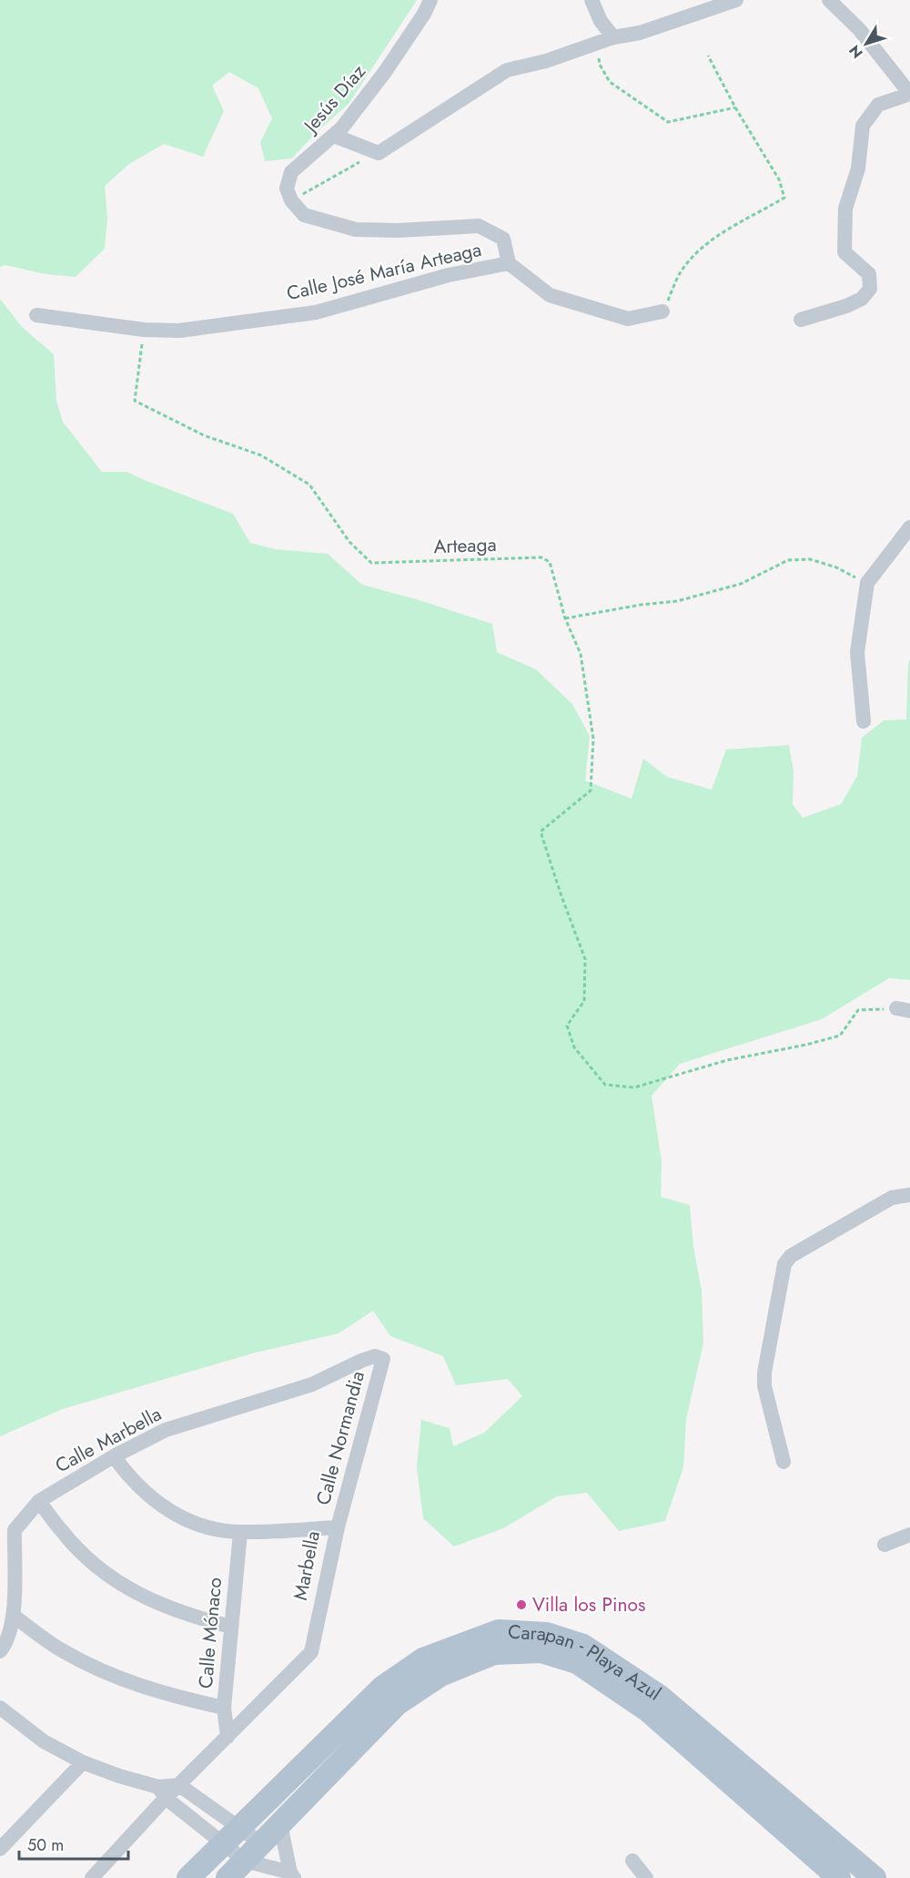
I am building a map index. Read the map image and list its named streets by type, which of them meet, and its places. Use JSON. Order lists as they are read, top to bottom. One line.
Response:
{"streets":{"main road":["Carapan - Playa Azul"],"street":["Jesús Díaz","Calle José María Arteaga","Calle Normandia","Calle Marbella","Marbella","Calle Mónaco"],"path":["Arteaga"]},"crossings":[["Calle José María Arteaga","Arteaga"],["Calle Normandia","Calle Marbella"],["Calle Normandia","Marbella"],["Calle Marbella","Marbella"],["Marbella","Calle Mónaco"]],"places":["Villa los Pinos"],"scale_bar":"50 m","north":"bottom left"}
